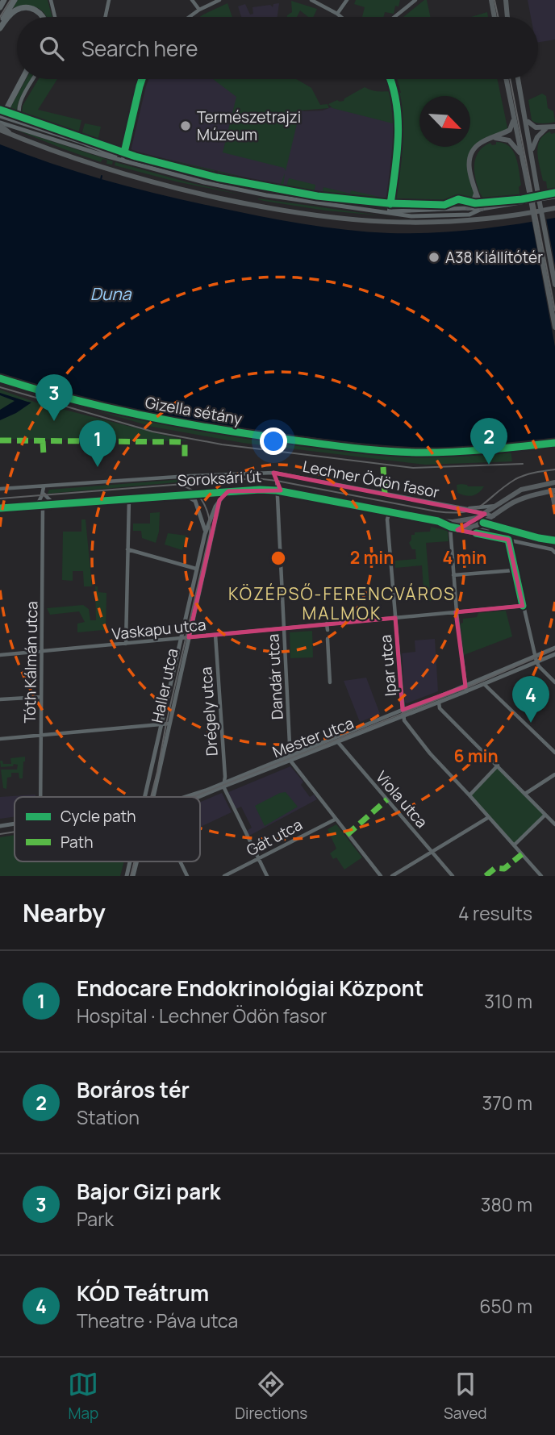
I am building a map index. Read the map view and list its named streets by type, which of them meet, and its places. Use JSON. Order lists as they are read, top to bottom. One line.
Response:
{"streets":{"main road":["Soroksári út"],"street":["Lechner Ödön fasor","Vaskapu utca","Tóth Kálmán utca","Ipar utca","Dandár utca","Haller utca","Drégely utca","Mester utca","Viola utca","Gát utca"],"cycle path":["Gizella sétány"]},"crossings":[["Soroksári út","Tóth Kálmán utca"],["Soroksári út","Ipar utca"],["Soroksári út","Dandár utca"],["Soroksári út","Haller utca"],["Lechner Ödön fasor","Dandár utca"],["Vaskapu utca","Tóth Kálmán utca"],["Vaskapu utca","Ipar utca"],["Vaskapu utca","Dandár utca"],["Vaskapu utca","Haller utca"],["Vaskapu utca","Drégely utca"],["Ipar utca","Mester utca"],["Dandár utca","Mester utca"],["Drégely utca","Mester utca"],["Mester utca","Viola utca"]],"districts":["KÖZÉPSŐ-FERENCVÁROS MALMOK"],"water":["Duna"],"places":["Természetrajzi Múzeum","A38 Kiállítótér"],"legend":["Cycle path","Path"],"north":"bottom right","page":{"search":"Search here","pins":["3","2","1","4"],"heading":["Nearby","4 results"],"list":[{"mark":"1","name":"Endocare Endokrinológiai Központ","note":"Hospital · Lechner Ödön fasor","value":"310 m"},{"mark":"2","name":"Boráros tér","note":"Station","value":"370 m"},{"mark":"3","name":"Bajor Gizi park","note":"Park","value":"380 m"},{"mark":"4","name":"KÓD Teátrum","note":"Theatre · Páva utca","value":"650 m"}],"nav":["Map","Directions","Saved"]},"rings":["2 min","4 min","6 min"]}
